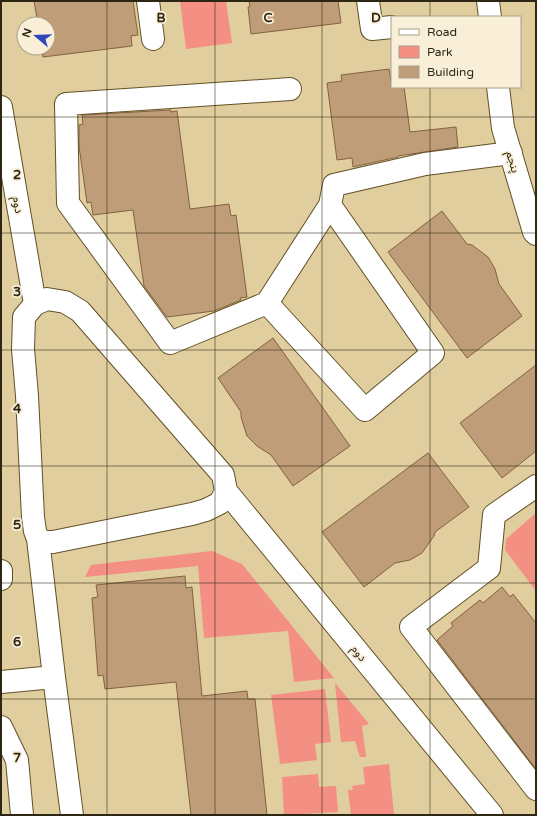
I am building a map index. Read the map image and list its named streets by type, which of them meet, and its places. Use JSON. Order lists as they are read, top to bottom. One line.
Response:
{"streets":{"street":["پنجم","دوم"]},"legend":["Road","Park","Building"],"north":"left","grid":{"columns":["B","C","D"],"rows":["2","3","4","5","6","7"]}}
